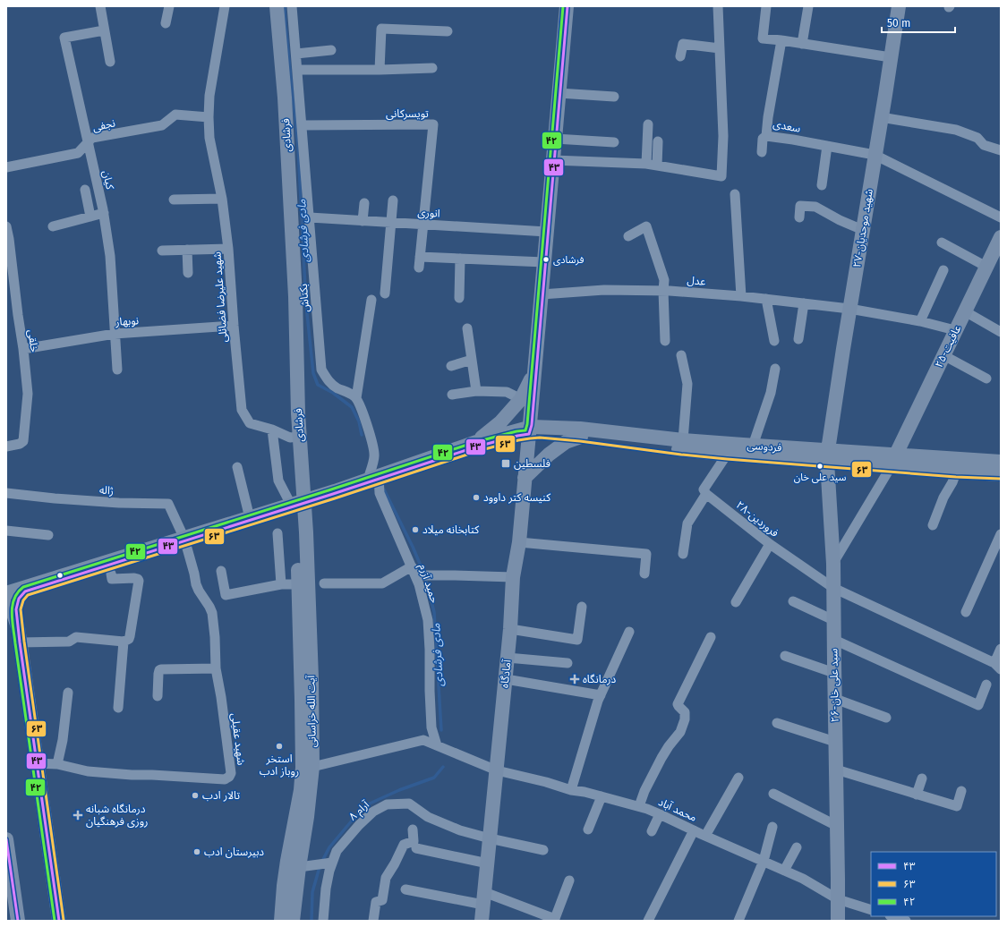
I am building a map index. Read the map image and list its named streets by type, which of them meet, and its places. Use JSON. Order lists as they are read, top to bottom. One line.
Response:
{"streets":{"main road":["فرشادی","۲۷-شهید موحدیان","۲۵-عافیت","فردوسی","آمادگاه","۲۶-سید علی خان","آیت الله خراسانی"],"street":["تویسرکانی","نجفی","سعدی","کیان","انوری","عدل","شهید علیرضا فضائلی","بکتاش","نوبهار","خلقی","ژاله","۲۸-فروردین","حمید آزرم","شهید عقیلی","محمد آباد","۸ آرام"]},"crossings":[["تویسرکانی","انوری"],["تویسرکانی","بکتاش"],["نجفی","کیان"],["نجفی","شهید علیرضا فضائلی"],["سعدی","۲۷-شهید موحدیان"],["فرشادی","شهید علیرضا فضائلی"],["فرشادی","آیت الله خراسانی"],["کیان","نوبهار"],["انوری","بکتاش"],["۲۷-شهید موحدیان","عدل"],["۲۷-شهید موحدیان","فردوسی"],["۲۷-شهید موحدیان","۲۶-سید علی خان"],["شهید علیرضا فضائلی","نوبهار"],["نوبهار","خلقی"],["۲۵-عافیت","فردوسی"],["فردوسی","آمادگاه"],["فردوسی","۲۶-سید علی خان"],["ژاله","شهید عقیلی"],["۲۸-فروردین","۲۶-سید علی خان"],["حمید آزرم","محمد آباد"],["آمادگاه","محمد آباد"],["آمادگاه","۸ آرام"],["۲۶-سید علی خان","محمد آباد"],["آیت الله خراسانی","محمد آباد"]],"water":["مادی فرشادی"],"places":{"other":["فرشادی","سید علی خان","کنیسه کتر داوود","کتابخانه میلاد","استخر روباز ادب","تالار ادب","دبیرستان ادب"],"transit":["فلسطین"],"health":["درمانگاه","درمانگاه شبانه روزی فرهنگیان"]},"lines":["transit line ۴۳","transit line ۴۲","transit line ۶۳"],"legend":["۴۳","۶۳","۴۲"],"scale_bar":"50 m"}
